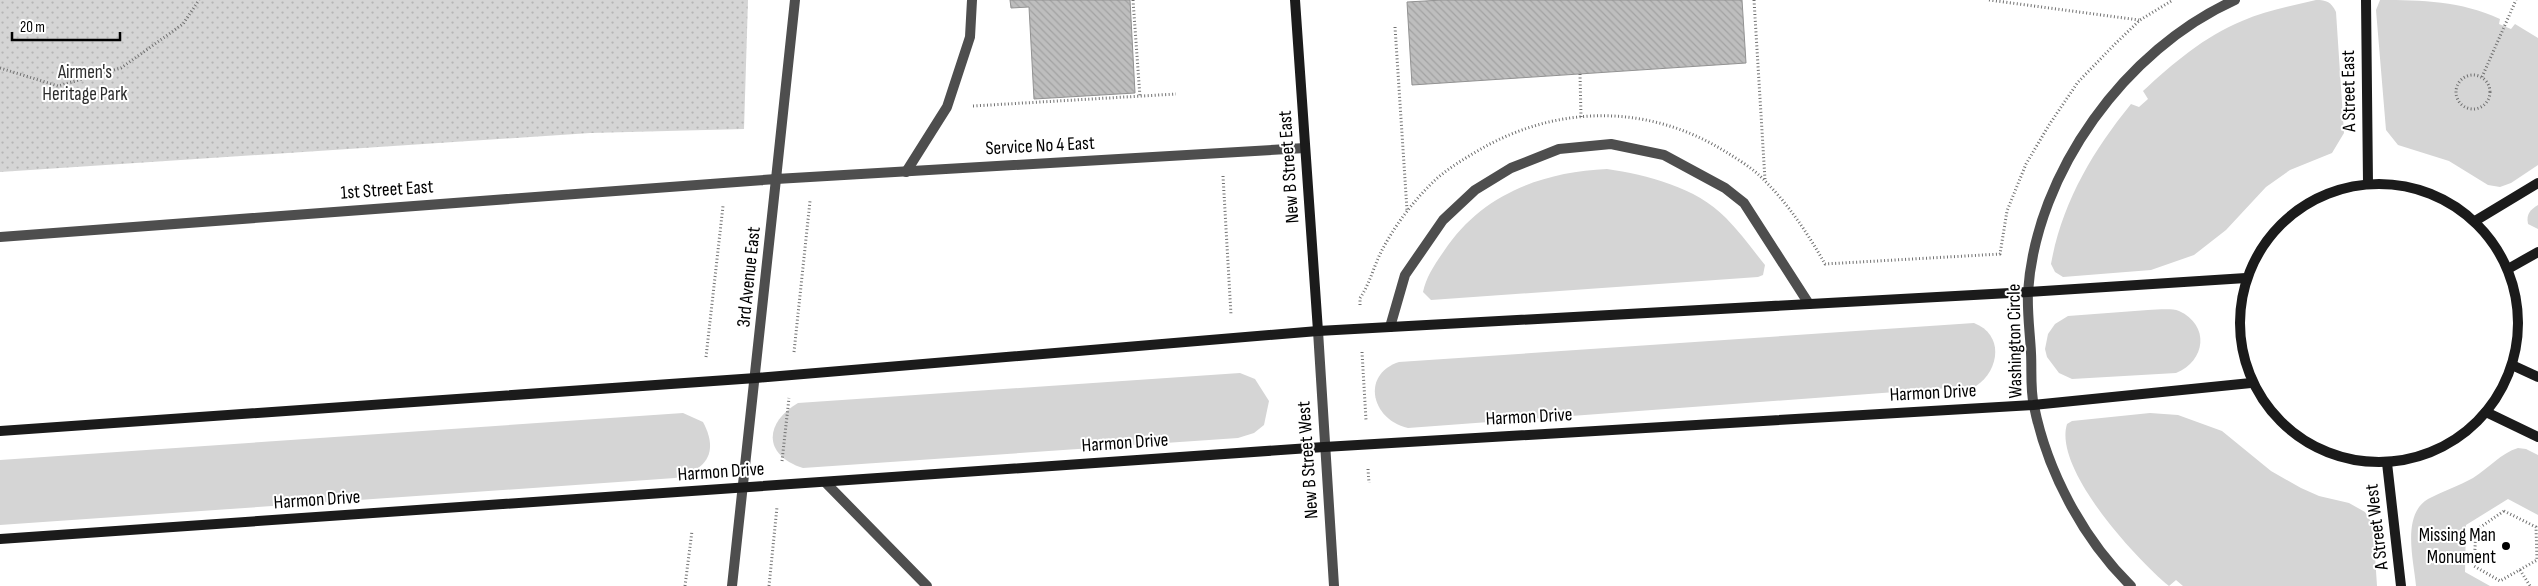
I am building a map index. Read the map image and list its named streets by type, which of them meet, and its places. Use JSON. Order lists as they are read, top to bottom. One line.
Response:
{"streets":{"street":["A Street East","Service No 4 East","New B Street East","1st Street East","3rd Avenue East","Washington Circle","Harmon Drive","New B Street West","A Street West"]},"crossings":[["Service No 4 East","New B Street East"],["Service No 4 East","1st Street East"],["Service No 4 East","3rd Avenue East"],["New B Street East","New B Street West"],["1st Street East","3rd Avenue East"],["3rd Avenue East","Harmon Drive"],["Washington Circle","Harmon Drive"],["Harmon Drive","New B Street West"]],"parks":["Airmen's Heritage Park"],"places":["Missing Man Monument"],"scale_bar":"20 m"}
